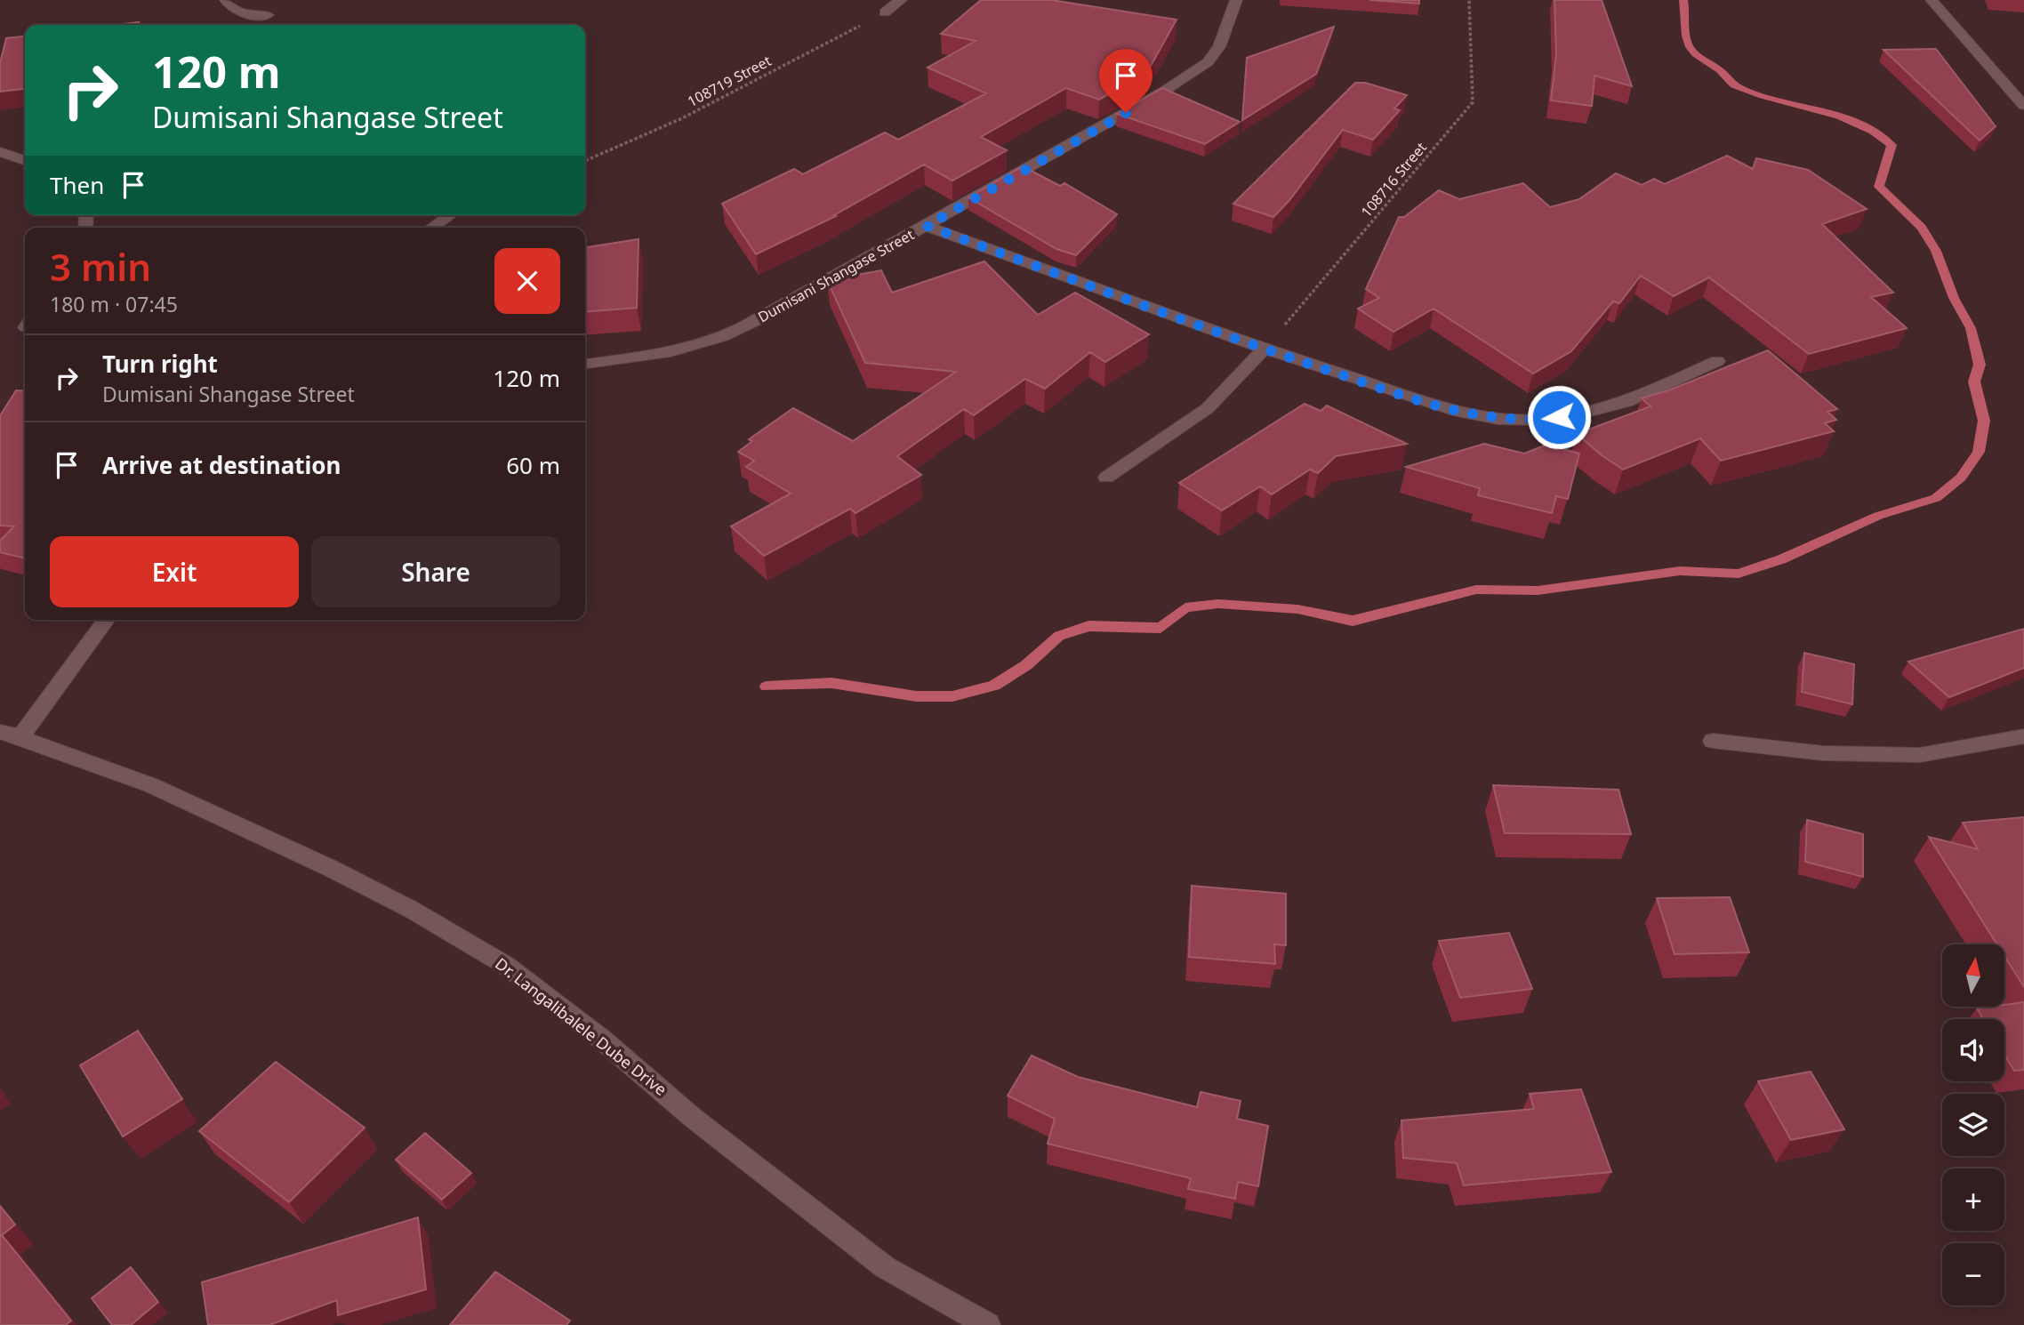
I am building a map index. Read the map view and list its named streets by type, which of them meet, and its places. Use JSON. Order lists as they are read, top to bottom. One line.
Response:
{"streets":{"street":["Dumisani Shangase Street","Dr. Langalibalele Dube Drive"],"path":["108719 Street","108716 Street"]},"north":"top","page":{"turn":["120 m","Dumisani Shangase Street"],"then":"Then","heading":["3 min","180 m · 07:45"],"list":[{"name":"Turn right","note":"Dumisani Shangase Street","value":"120 m"},{"name":"Arrive at destination","value":"60 m"}],"buttons":["Exit","Share"],"map_buttons":["+","−"]}}
